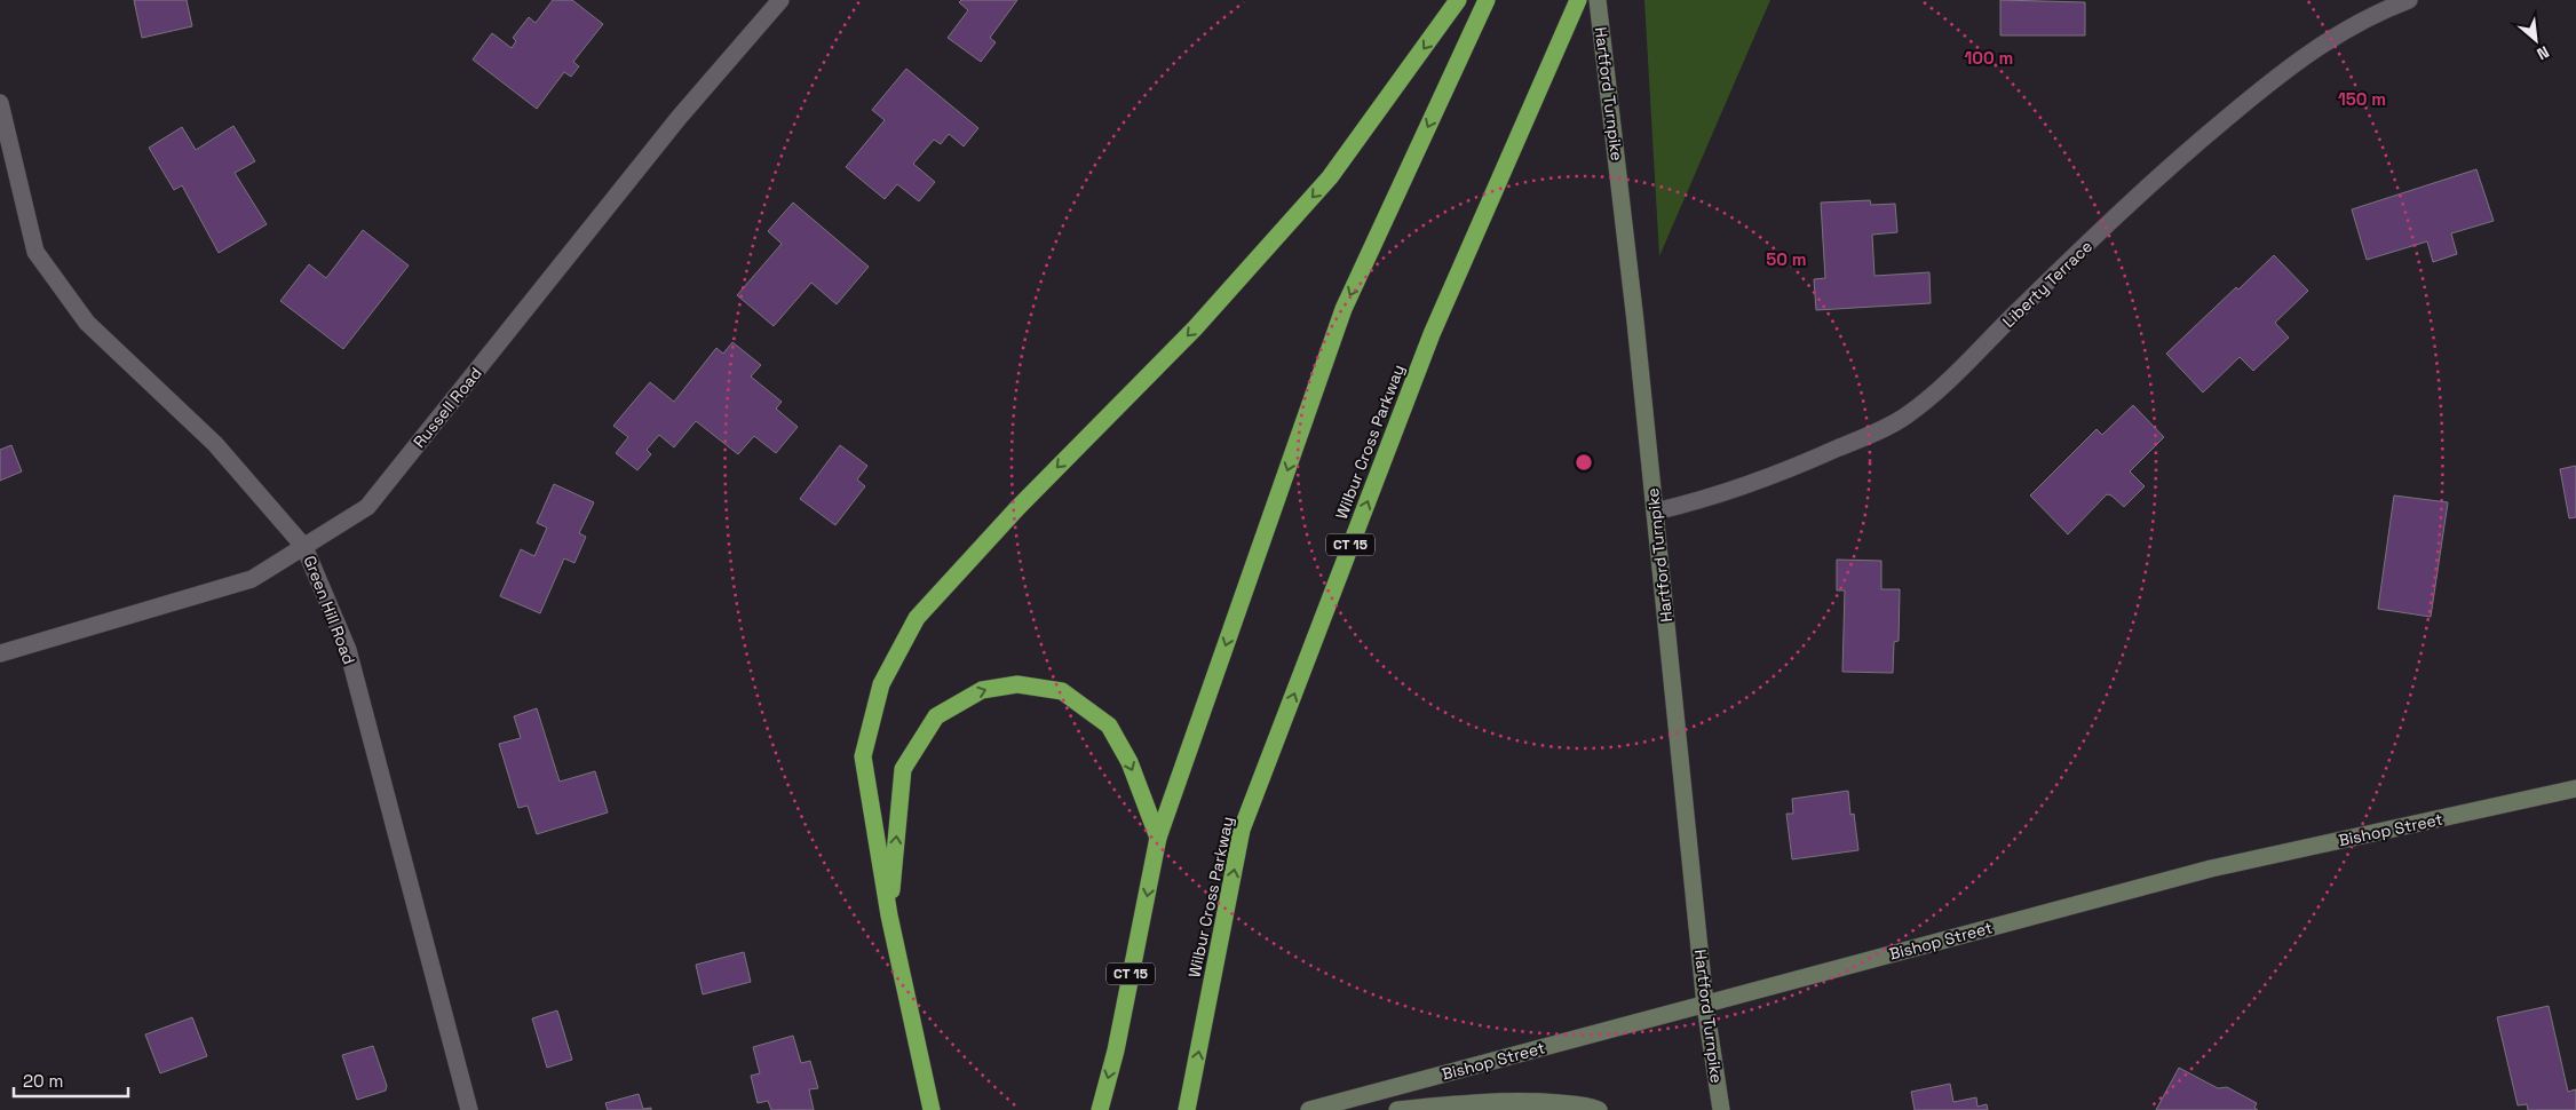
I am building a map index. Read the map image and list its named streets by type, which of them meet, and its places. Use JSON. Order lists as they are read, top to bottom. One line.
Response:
{"streets":{"highway":["Wilbur Cross Parkway","CT 15"],"main road":["Hartford Turnpike","Bishop Street"],"street":["Liberty Terrace","Russell Road","Green Hill Road"]},"crossings":[["Hartford Turnpike","Liberty Terrace"],["Hartford Turnpike","Bishop Street"],["Russell Road","Green Hill Road"]],"scale_bar":"20 m","north":"bottom right","rings":["100 m","150 m","50 m"]}
